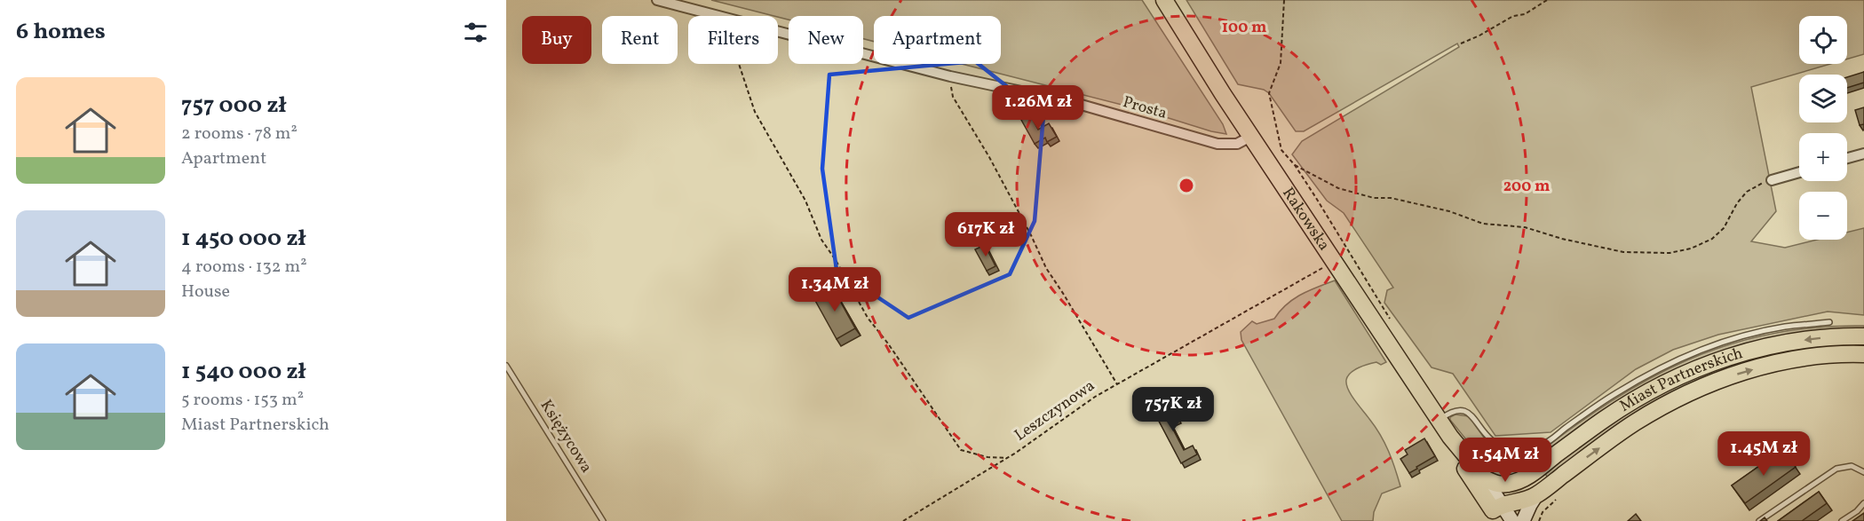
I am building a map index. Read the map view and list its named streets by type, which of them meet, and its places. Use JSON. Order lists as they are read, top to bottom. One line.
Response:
{"streets":{"main road":["Rakowska","Miast Partnerskich"],"street":["Prosta"],"lane":["Księżycowa"],"path":["Leszczynowa"]},"crossings":[["Prosta","Rakowska"],["Rakowska","Miast Partnerskich"],["Rakowska","Leszczynowa"]],"page":{"heading":"6 homes","map_buttons":["+","−"],"chip":["Buy","Rent","Filters","New","Apartment"],"list":[{"name":"757 000 zł","note":"2 rooms · 78 m² · Apartment"},{"name":"1 450 000 zł","note":"4 rooms · 132 m² · House"},{"name":"1 540 000 zł","note":"5 rooms · 153 m² · Miast Partnerskich"}],"price":["1.26M zł","617K zł","1.34M zł","757K zł","1.45M zł","1.54M zł"]},"rings":["100 m","200 m"]}
